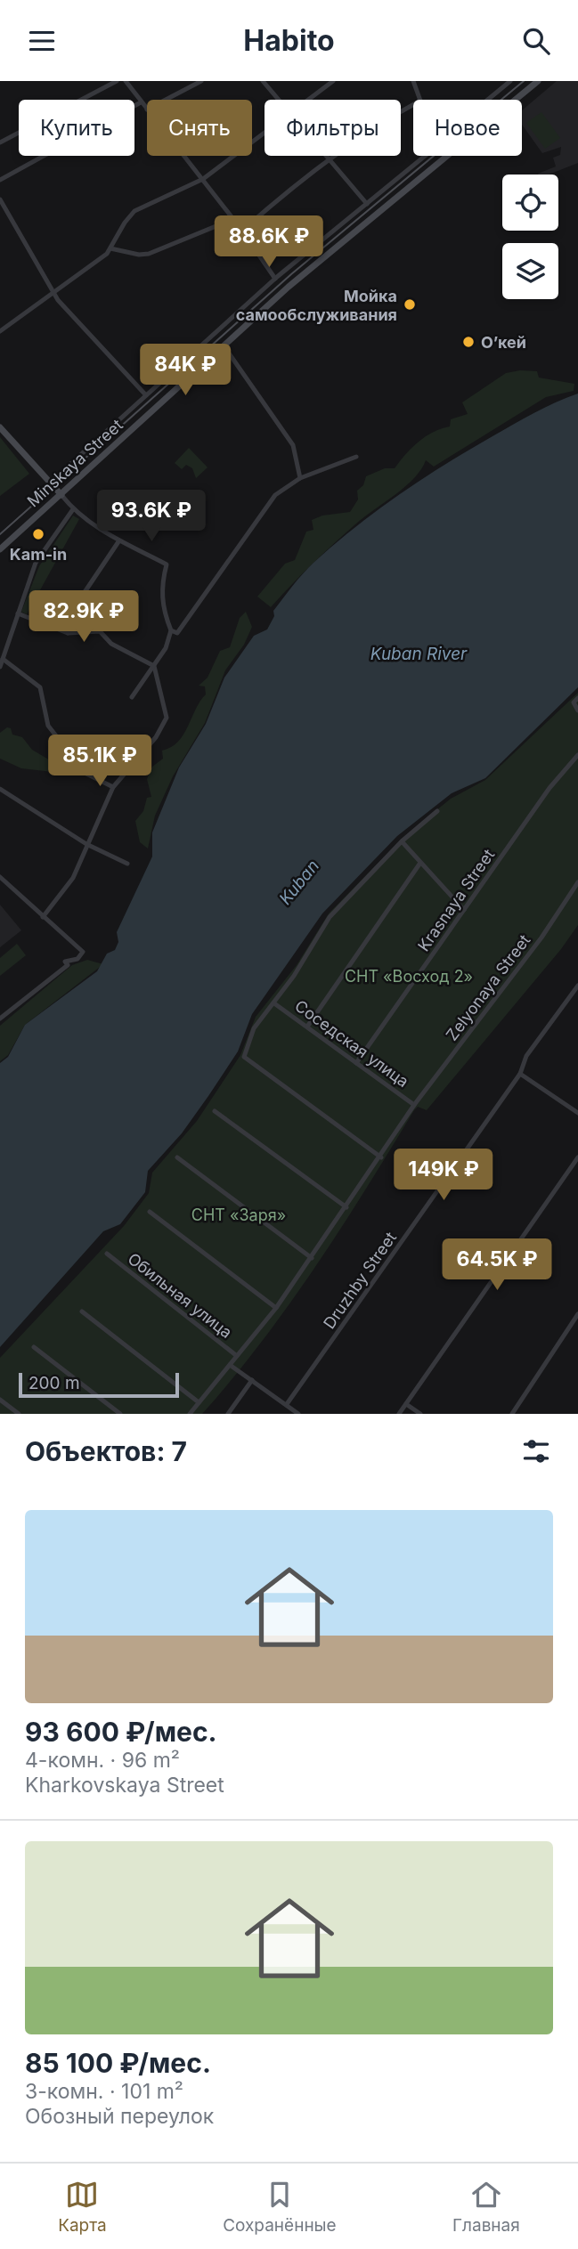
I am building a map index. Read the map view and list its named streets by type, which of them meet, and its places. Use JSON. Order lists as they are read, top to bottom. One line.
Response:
{"streets":{"main road":["Minskaya Street"],"street":["Krasnaya Street","Zelyonaya Street","Соседская улица","Druzhby Street","Обильная улица"]},"crossings":[["Krasnaya Street","Соседская улица"],["Zelyonaya Street","Соседская улица"],["Zelyonaya Street","Обильная улица"]],"water":["Kuban River","Kuban"],"parks":["СНТ «Восход 2»","СНТ «Заря»"],"places":["Мойка самообслуживания","О’кей","Kam-in"],"scale_bar":"200 m","page":{"header":"Habito","chip":["Купить","Снять","Фильтры","Новое"],"price":["88.6K ₽","84K ₽","93.6K ₽","82.9K ₽","85.1K ₽","149K ₽","64.5K ₽"],"scale":"200 m","heading":"Объектов: 7","list":[{"name":"93 600 ₽/мес.","note":"4-комн. · 96 m² · Kharkovskaya Street"},{"name":"85 100 ₽/мес.","note":"3-комн. · 101 m² · Обозный переулок"}],"tabs":["Карта","Сохранённые","Главная"]}}
